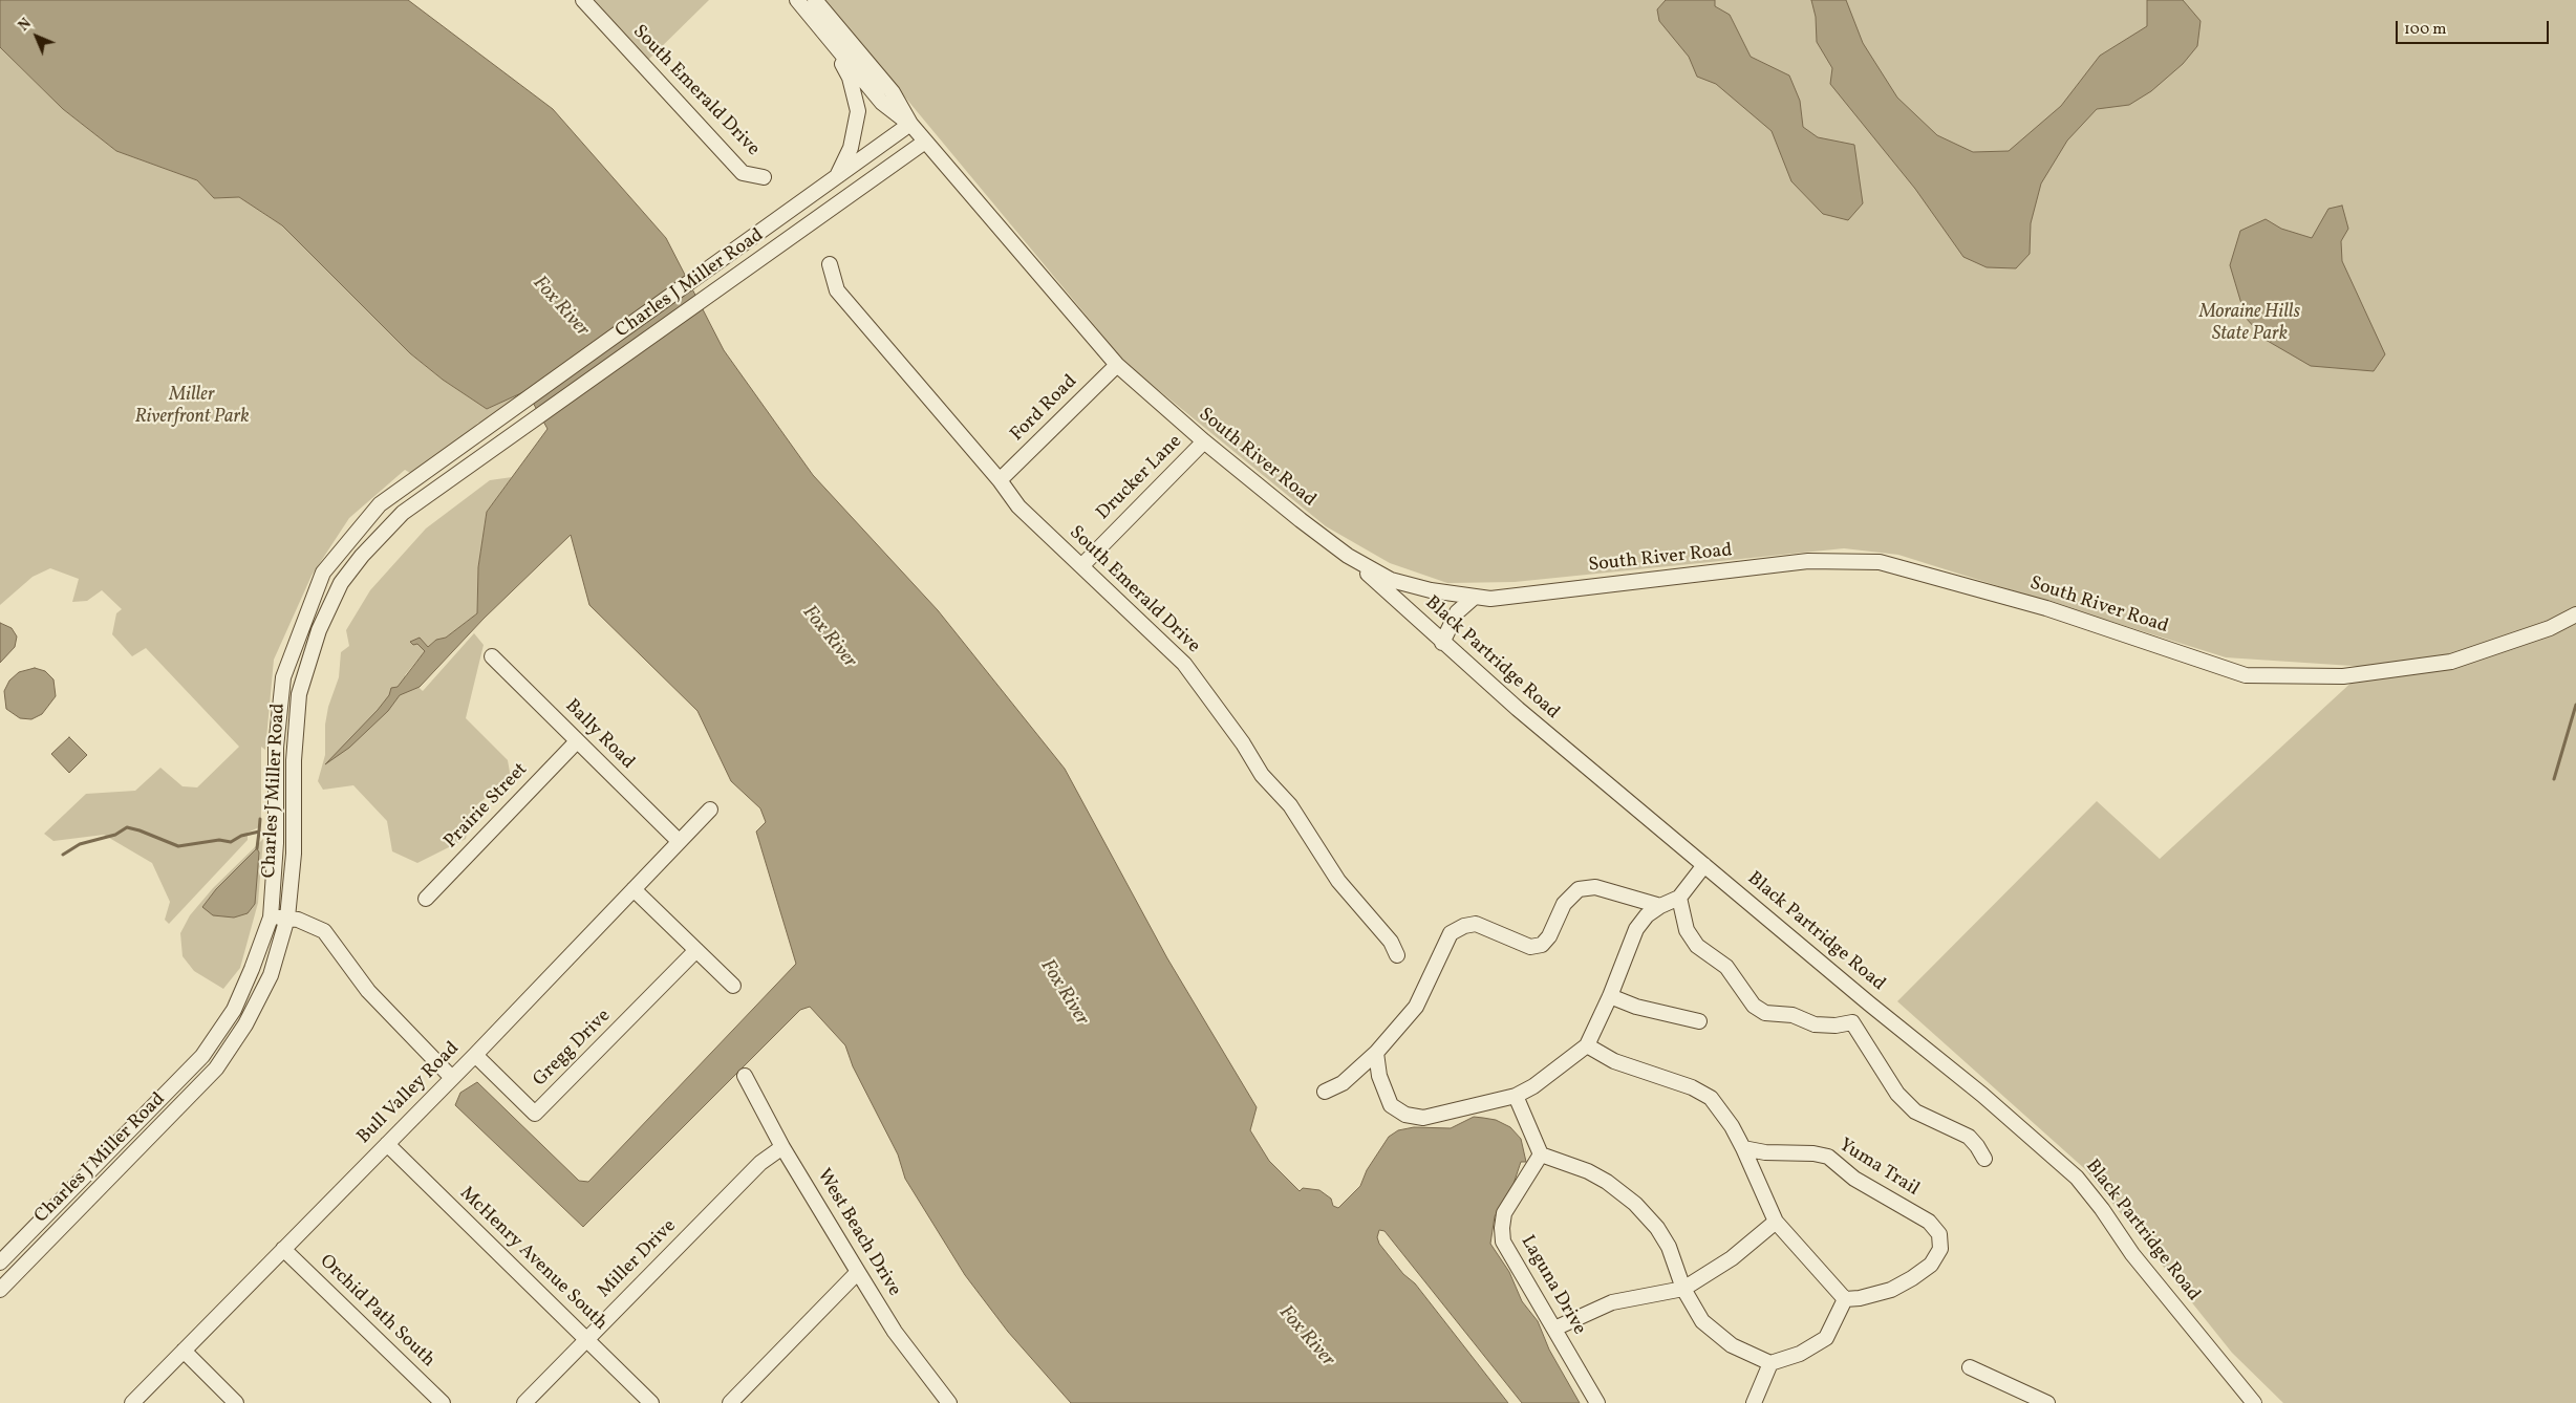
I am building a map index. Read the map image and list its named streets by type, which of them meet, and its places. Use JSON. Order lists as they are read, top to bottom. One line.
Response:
{"streets":{"street":["South Emerald Drive","Charles J Miller Road","Ford Road","South River Road","Drucker Lane","Black Partridge Road","Bally Road","Prairie Street","Gregg Drive","Bull Valley Road","Yuma Trail","West Beach Drive","McHenry Avenue South","Miller Drive","Laguna Drive","Orchid Path South"]},"crossings":[["South Emerald Drive","Ford Road"],["South Emerald Drive","Drucker Lane"],["Charles J Miller Road","South River Road"],["Ford Road","South River Road"],["South River Road","Drucker Lane"],["South River Road","Black Partridge Road"],["Bally Road","Prairie Street"],["Bally Road","Bull Valley Road"],["Gregg Drive","Bull Valley Road"],["Bull Valley Road","McHenry Avenue South"],["Bull Valley Road","Orchid Path South"],["West Beach Drive","Miller Drive"],["McHenry Avenue South","Miller Drive"]],"water":["Fox River"],"parks":["Moraine Hills State Park","Miller Riverfront Park"],"scale_bar":"100 m","north":"top left"}
